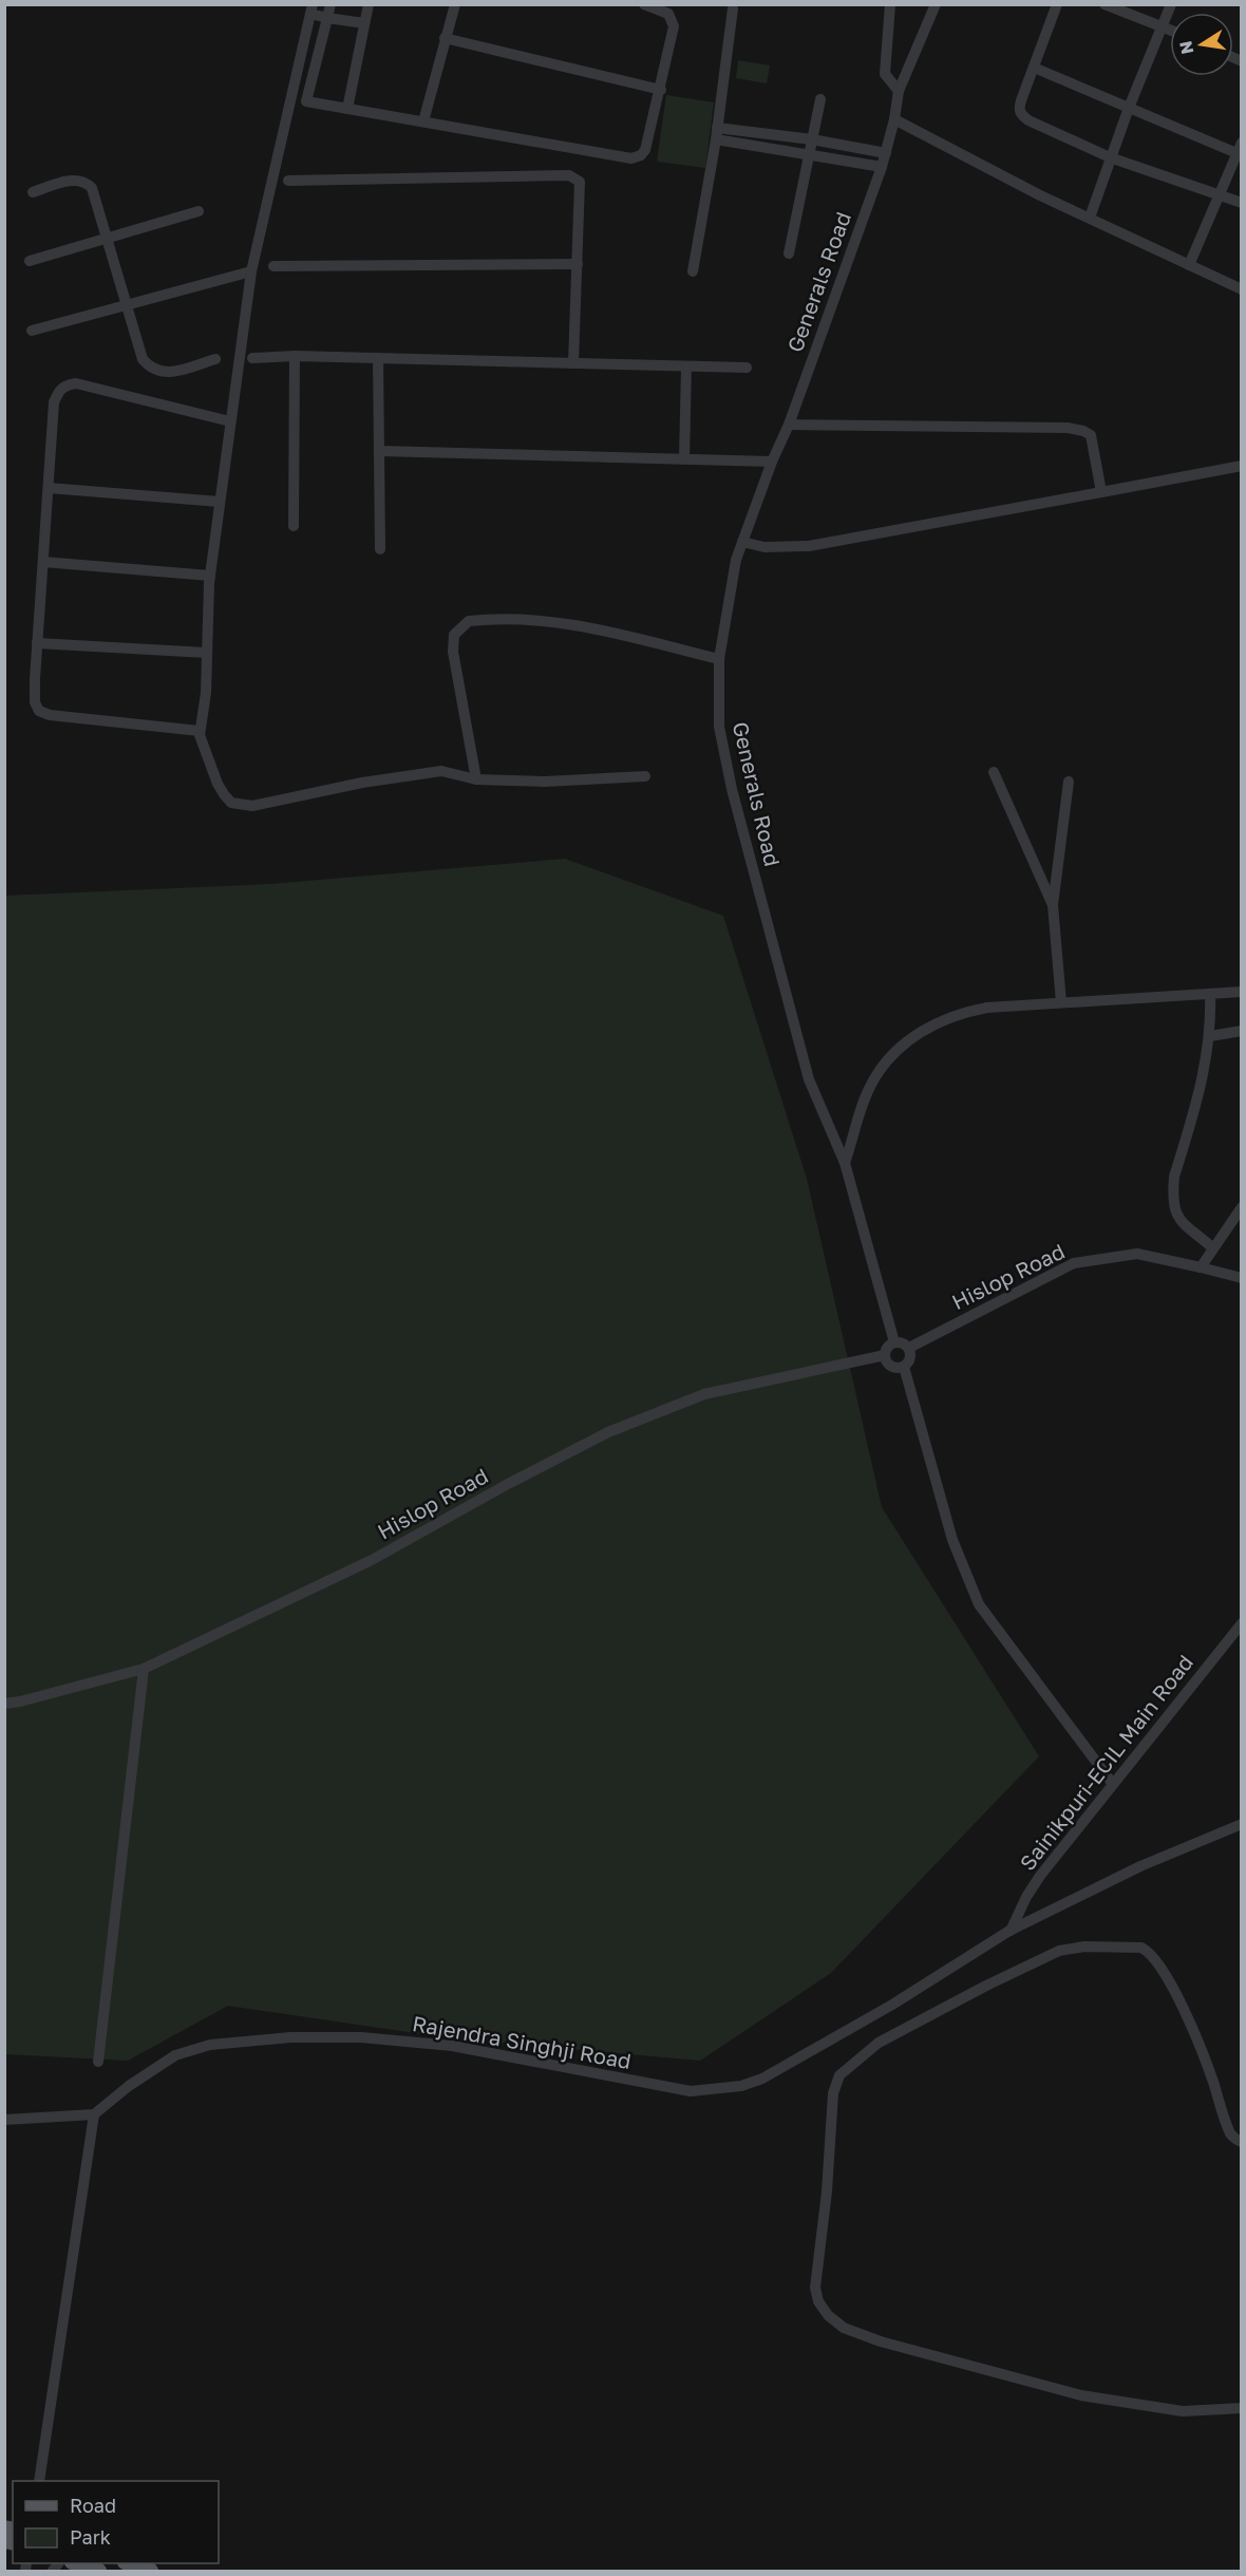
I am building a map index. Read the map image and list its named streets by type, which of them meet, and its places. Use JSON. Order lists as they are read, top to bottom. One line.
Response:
{"streets":{"street":["Generals Road","Hislop Road","Sainikpuri-ECIL Main Road","Rajendra Singhji Road"]},"crossings":[["Generals Road","Hislop Road"],["Sainikpuri-ECIL Main Road","Rajendra Singhji Road"]],"legend":["Road","Park"],"north":"left"}
